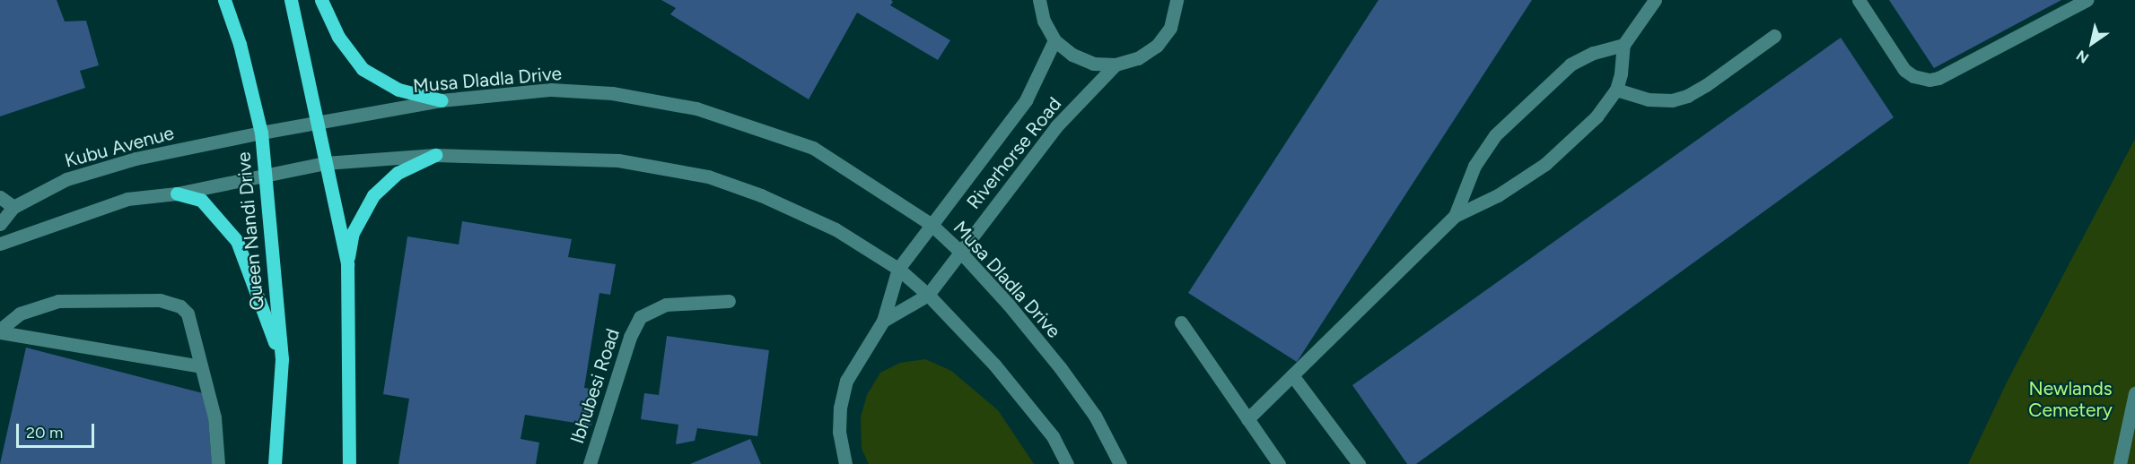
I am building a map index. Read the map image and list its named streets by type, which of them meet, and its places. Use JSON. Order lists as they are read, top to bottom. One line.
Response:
{"streets":{"main road":["Queen Nandi Drive"],"street":["Musa Dladla Drive","Kubu Avenue","Riverhorse Road","Ibhubesi Road"]},"crossings":[["Musa Dladla Drive","Kubu Avenue"],["Musa Dladla Drive","Riverhorse Road"],["Musa Dladla Drive","Queen Nandi Drive"],["Kubu Avenue","Queen Nandi Drive"]],"parks":["Newlands Cemetery"],"scale_bar":"20 m","north":"bottom left"}
